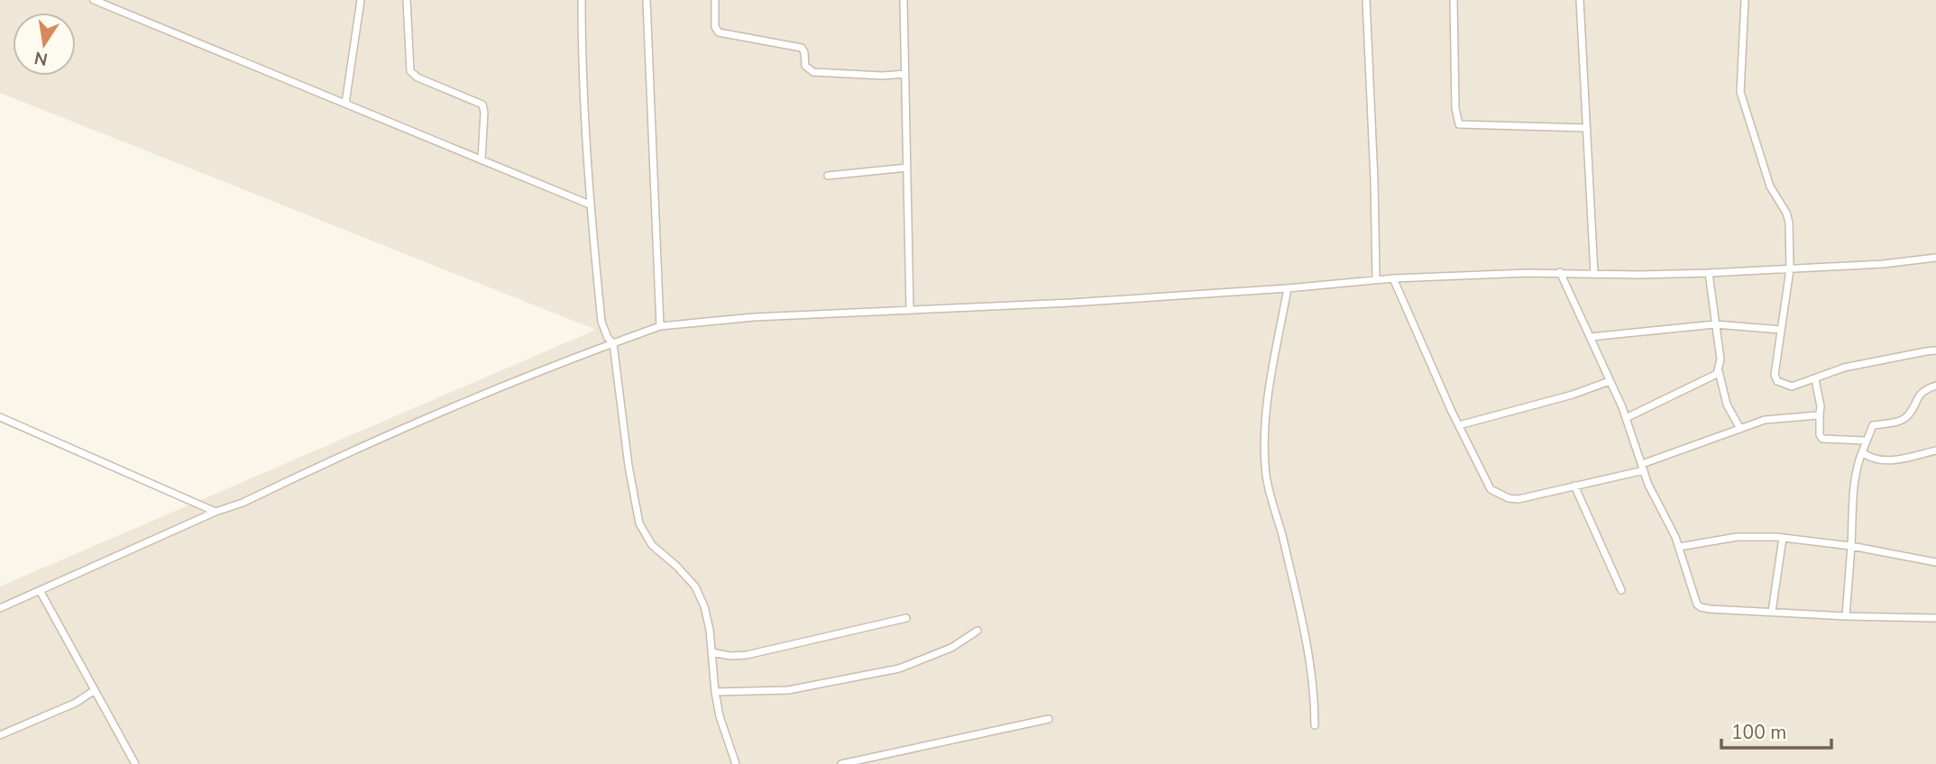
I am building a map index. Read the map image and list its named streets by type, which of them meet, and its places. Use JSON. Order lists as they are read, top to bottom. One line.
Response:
{"scale_bar":"100 m","north":"bottom"}
